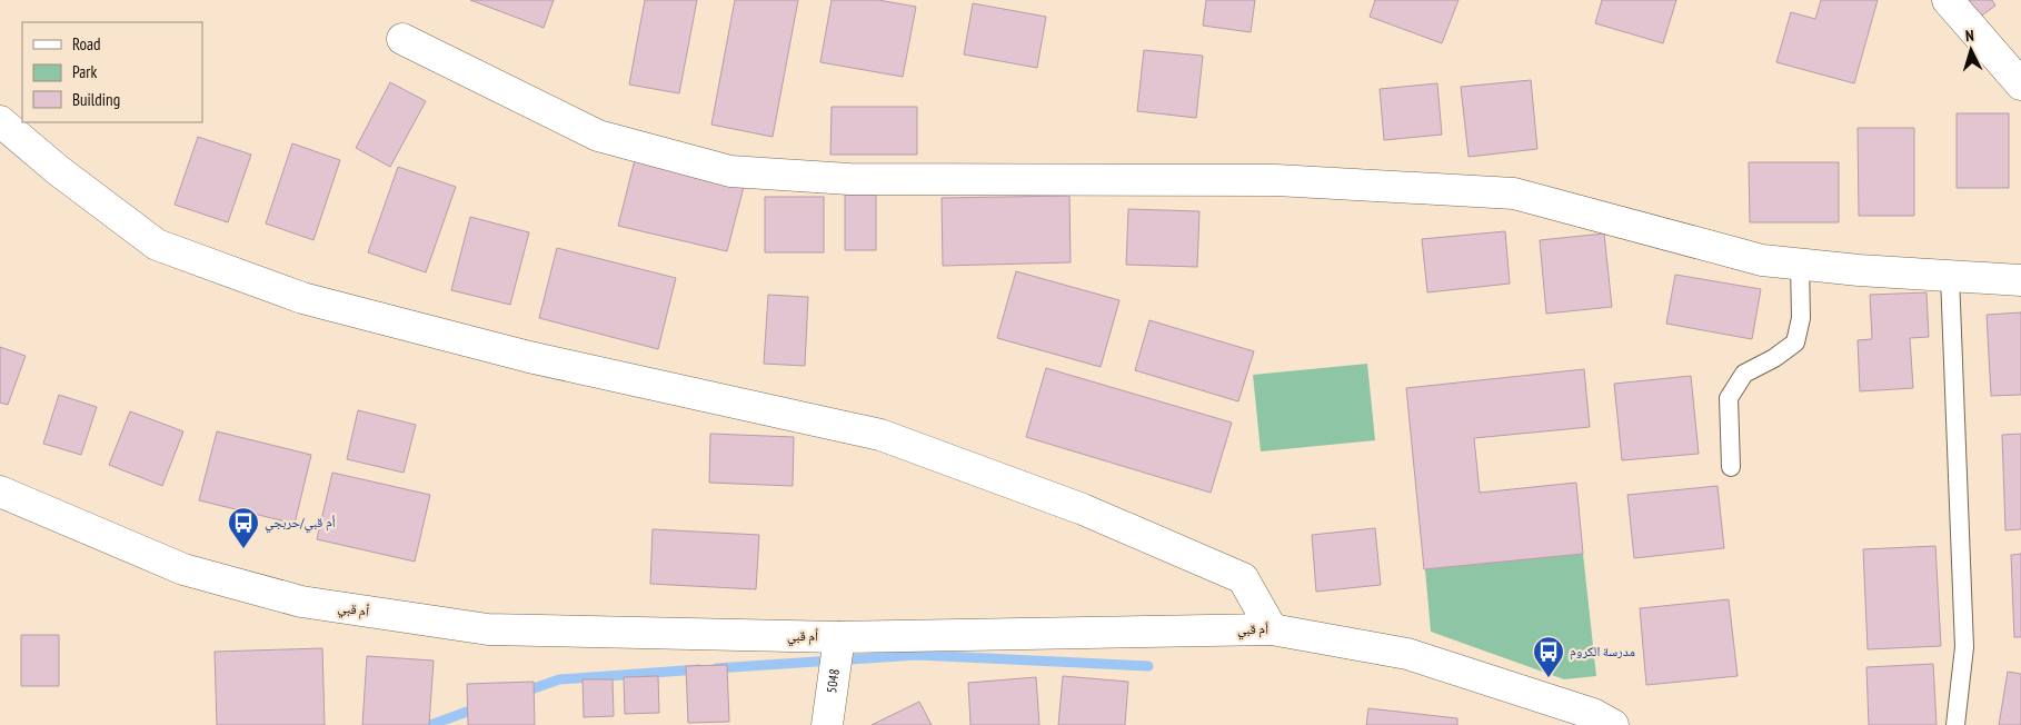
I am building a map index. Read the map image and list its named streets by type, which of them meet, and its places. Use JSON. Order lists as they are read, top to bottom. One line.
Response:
{"streets":{"street":["أم قبي","5048"]},"crossings":[["أم قبي","5048"]],"places":{"bus stop":["أم قبي/حربجي","مدرسة الكروم"]},"legend":["Road","Park","Building"],"north":"top"}
